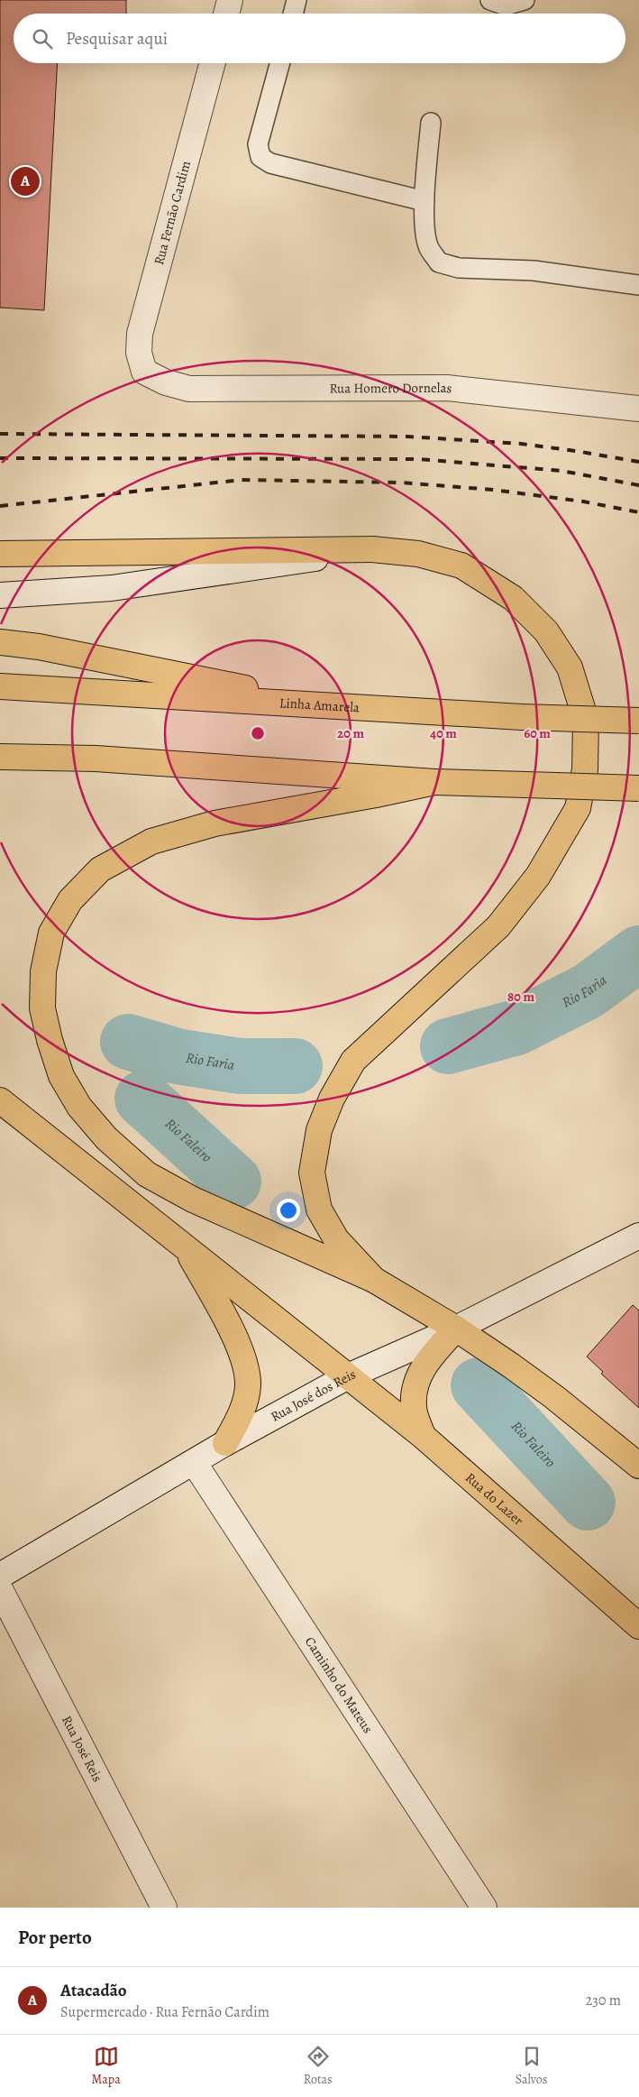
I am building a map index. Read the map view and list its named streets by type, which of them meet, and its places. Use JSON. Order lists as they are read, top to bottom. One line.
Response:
{"streets":{"main road":["Linha Amarela","Rua do Lazer"],"street":["Rua Fernão Cardim","Rua Homero Dornelas","Rua José dos Reis","Caminho do Mateus","Rua José Reis"]},"crossings":[["Rua Fernão Cardim","Rua Homero Dornelas"],["Rua José dos Reis","Rua do Lazer"],["Rua José dos Reis","Caminho do Mateus"]],"water":["Rio Faria","Rio Faleiro"],"page":{"search":"Pesquisar aqui","pins":"A","heading":"Por perto","list":[{"mark":"A","name":"Atacadão","note":"Supermercado · Rua Fernão Cardim","value":"230 m"}],"nav":["Mapa","Rotas","Salvos"]},"rings":["20 m","40 m","60 m","80 m"]}
